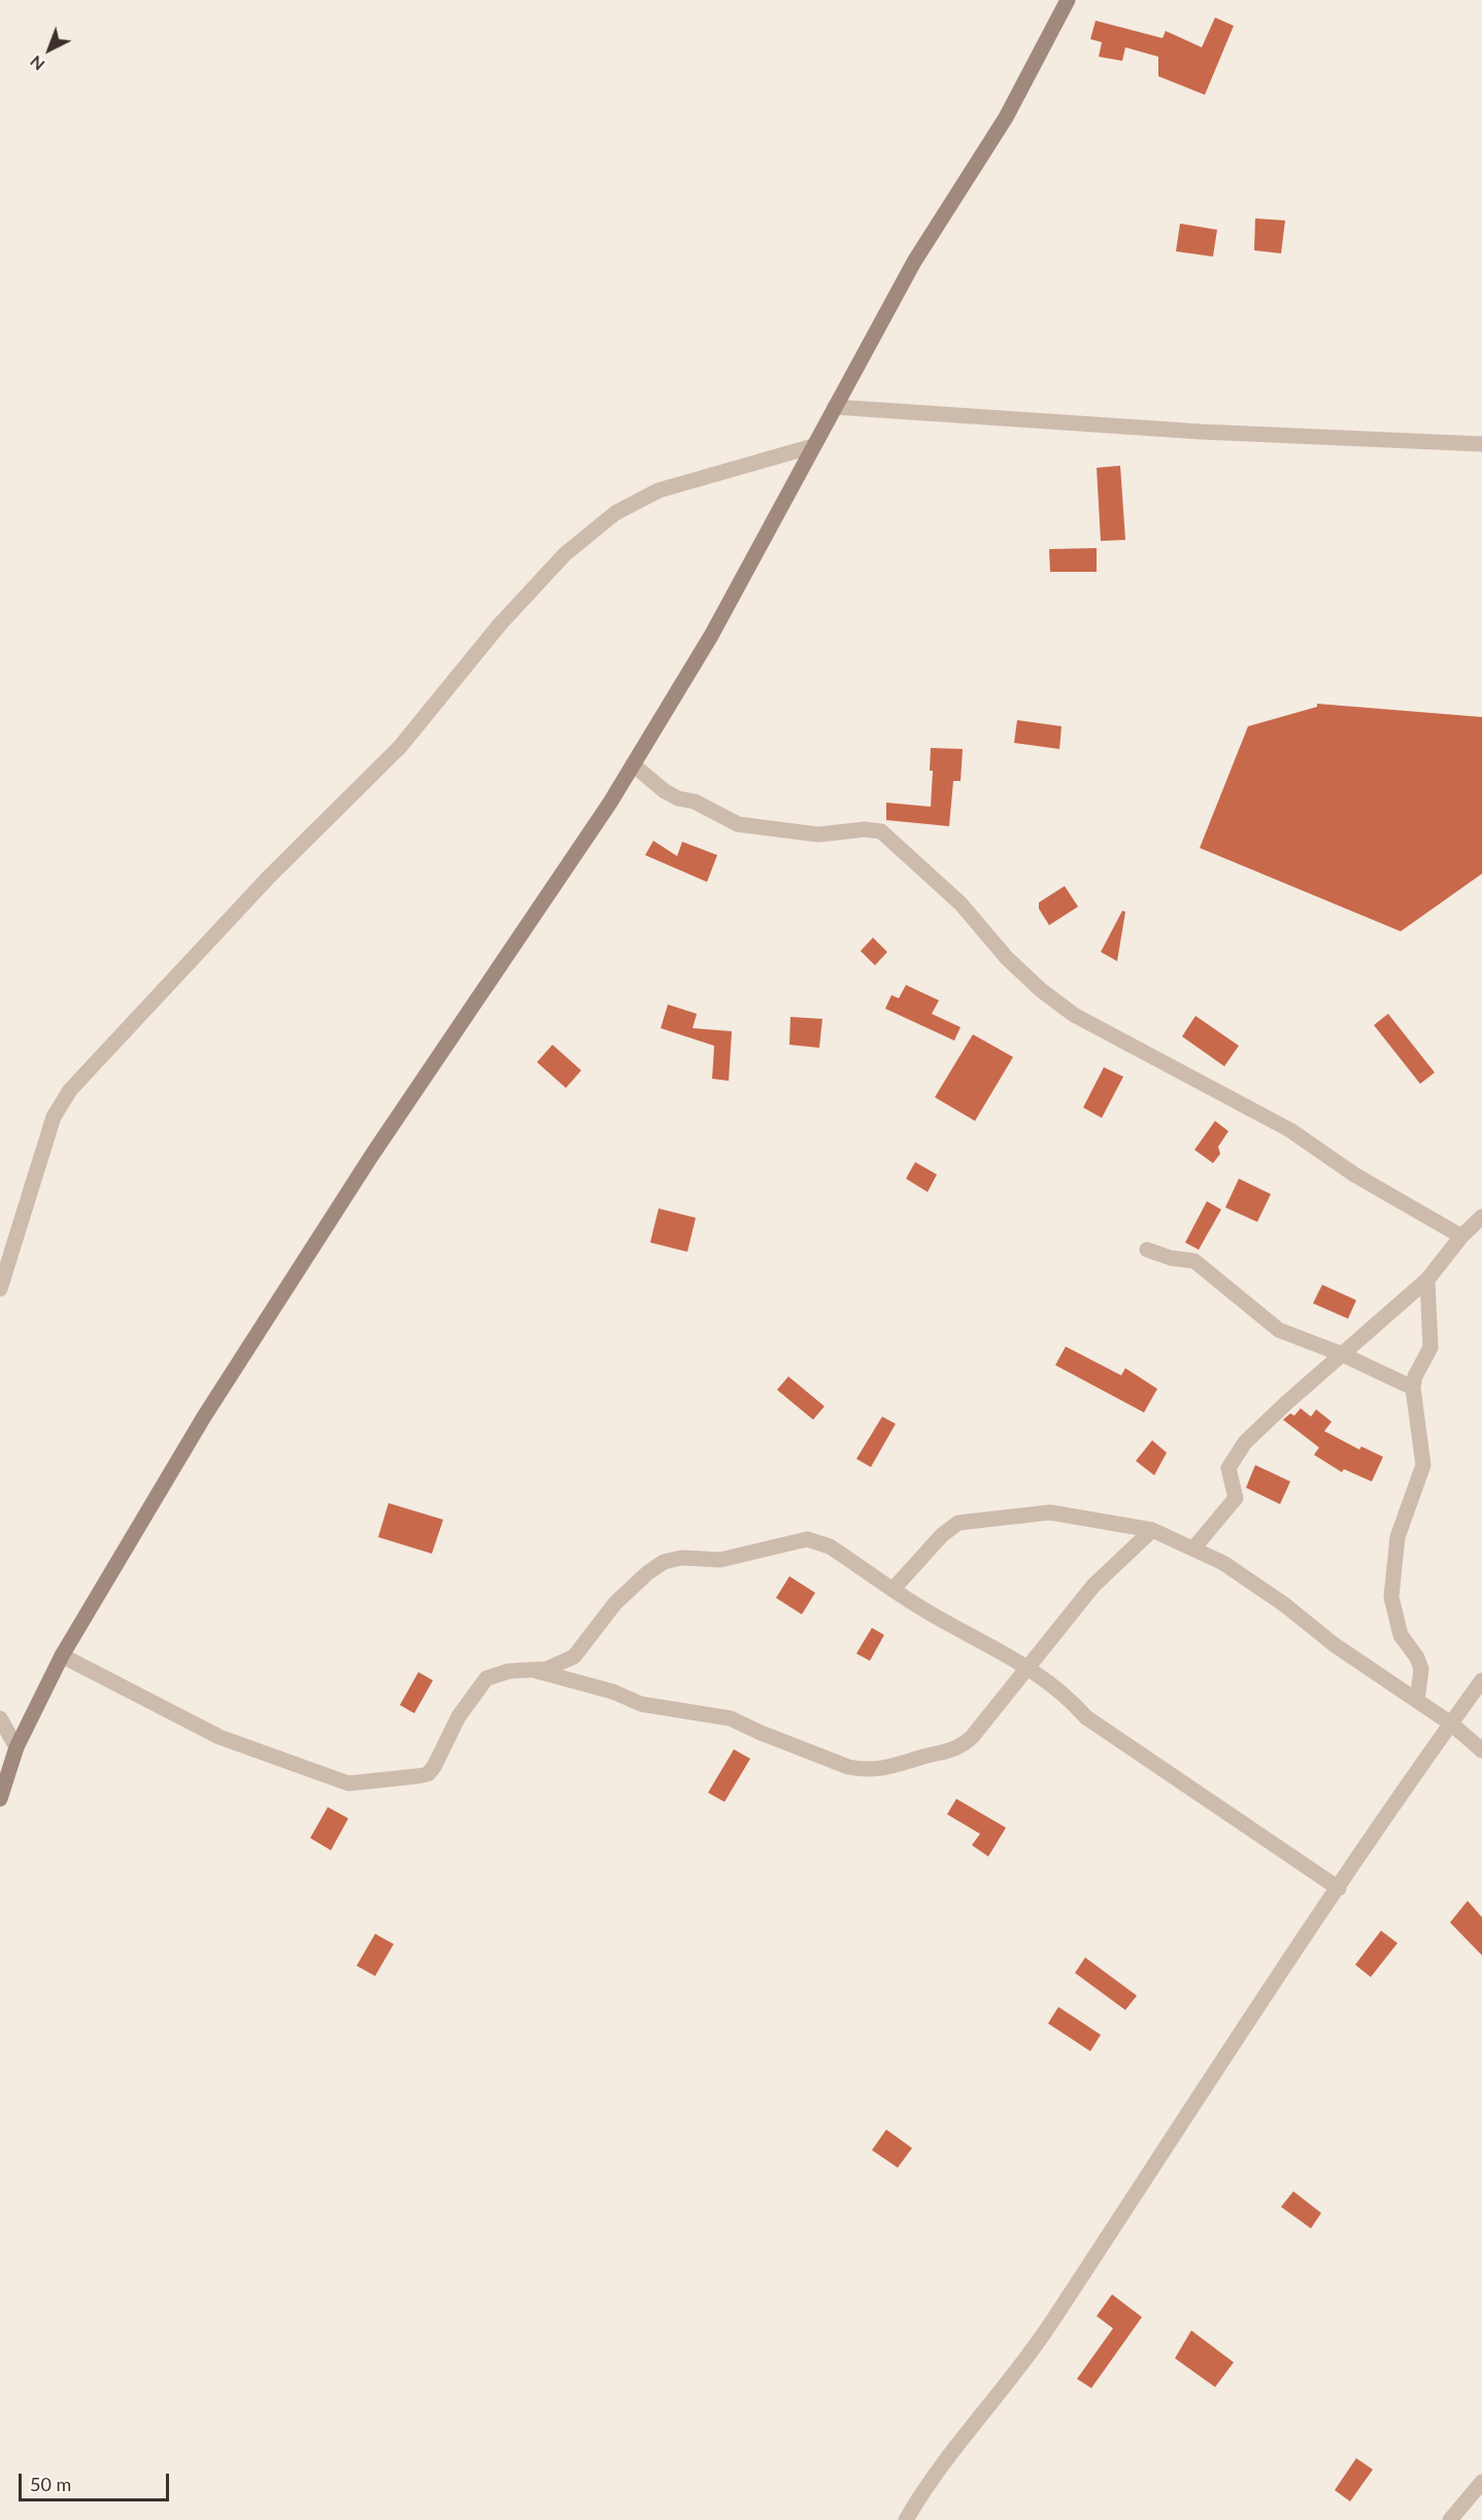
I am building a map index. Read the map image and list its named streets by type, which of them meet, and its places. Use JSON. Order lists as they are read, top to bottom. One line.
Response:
{"scale_bar":"50 m","north":"bottom left"}
